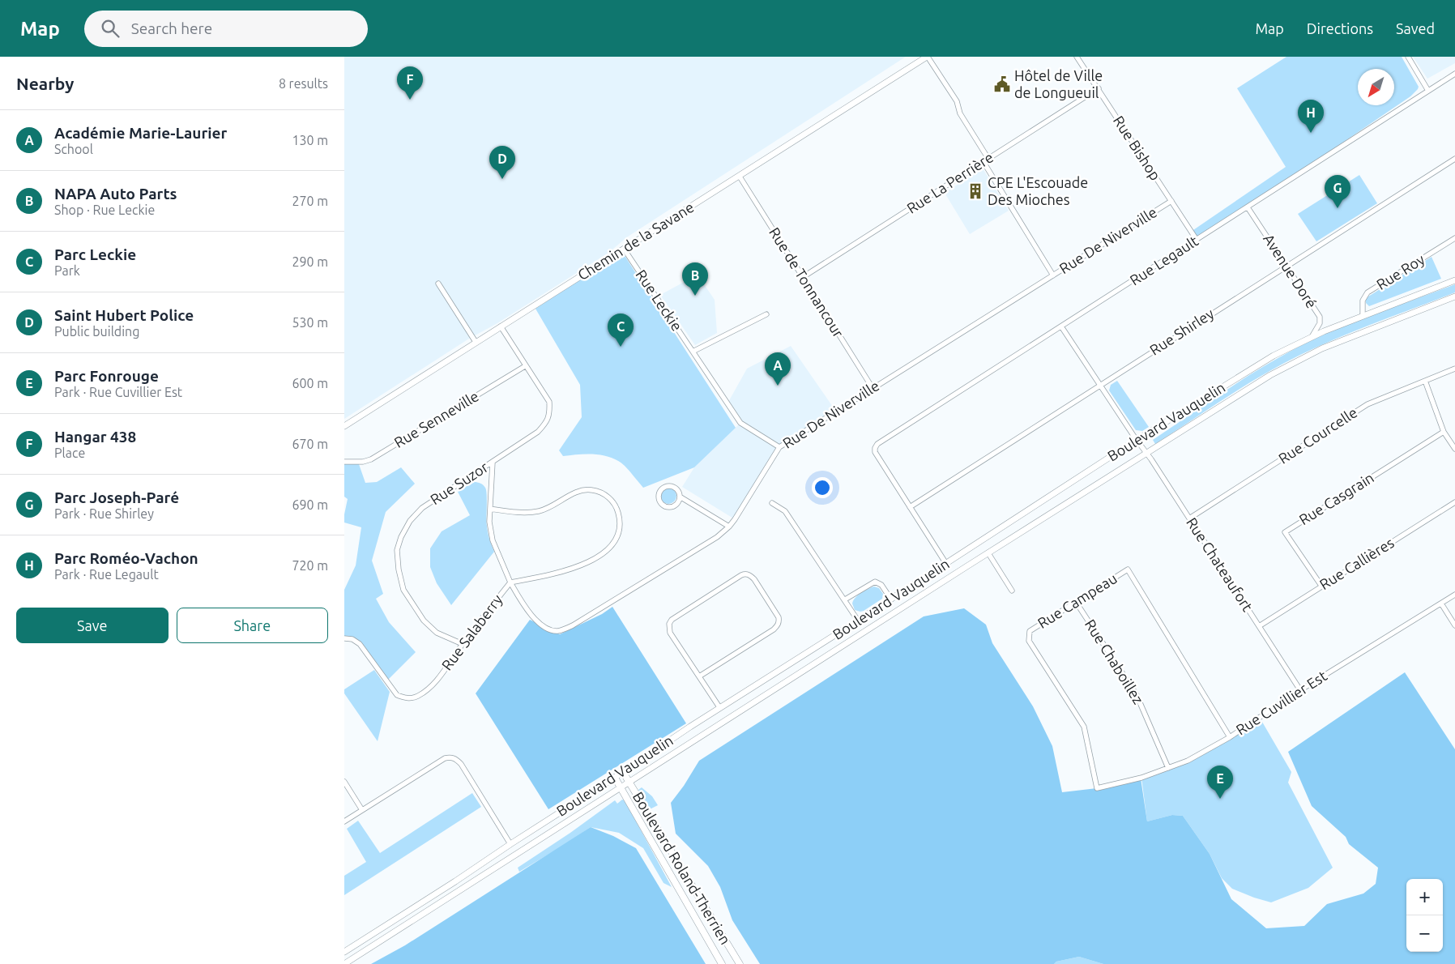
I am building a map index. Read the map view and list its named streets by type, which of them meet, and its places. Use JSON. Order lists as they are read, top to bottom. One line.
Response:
{"streets":{"main road":["Boulevard Roland-Therrien"],"street":["Rue Bishop","Rue La Perrière","Rue De Niverville","Chemin de la Savane","Rue Legault","Avenue Doré","Rue Roy","Rue de Tonnancour","Rue Leckie","Rue Shirley","Rue Senneville","Boulevard Vauquelin","Rue Courcelle","Rue Suzor","Rue Casgrain","Rue Callières","Rue Chateaufort","Rue Campeau","Rue Salaberry","Rue Chaboillez","Rue Cuvillier Est"]},"crossings":[["Rue Bishop","Rue La Perrière"],["Rue Bishop","Rue De Niverville"],["Rue Bishop","Rue Legault"],["Rue La Perrière","Rue de Tonnancour"],["Rue De Niverville","Rue de Tonnancour"],["Rue De Niverville","Rue Leckie"],["Rue De Niverville","Rue Salaberry"],["Chemin de la Savane","Rue de Tonnancour"],["Chemin de la Savane","Rue Leckie"],["Chemin de la Savane","Rue Suzor"],["Rue Legault","Avenue Doré"],["Rue Legault","Rue Shirley"],["Rue Legault","Rue Chateaufort"],["Avenue Doré","Rue Shirley"],["Avenue Doré","Boulevard Vauquelin"],["Rue Roy","Boulevard Vauquelin"],["Rue Shirley","Rue Chateaufort"],["Rue Senneville","Rue Suzor"],["Boulevard Vauquelin","Rue Chateaufort"],["Boulevard Vauquelin","Boulevard Roland-Therrien"],["Rue Courcelle","Rue Chateaufort"],["Rue Suzor","Rue Salaberry"],["Rue Casgrain","Rue Callières"],["Rue Callières","Rue Chateaufort"],["Rue Chateaufort","Rue Cuvillier Est"],["Rue Campeau","Rue Chaboillez"],["Rue Campeau","Rue Cuvillier Est"],["Rue Chaboillez","Rue Cuvillier Est"]],"places":{"public building":["Hôtel de Ville de Longueuil"],"building":["CPE L'Escouade Des Mioches"]},"north":"bottom left","page":{"header":"Map","search":"Search here","nav":["Map","Directions","Saved"],"heading":["Nearby","8 results"],"pins":["F","H","D","G","B","C","A","E"],"list":[{"mark":"A","name":"Académie Marie-Laurier","note":"School","value":"130 m"},{"mark":"B","name":"NAPA Auto Parts","note":"Shop · Rue Leckie","value":"270 m"},{"mark":"C","name":"Parc Leckie","note":"Park","value":"290 m"},{"mark":"D","name":"Saint Hubert Police","note":"Public building","value":"530 m"},{"mark":"E","name":"Parc Fonrouge","note":"Park · Rue Cuvillier Est","value":"600 m"},{"mark":"F","name":"Hangar 438","note":"Place","value":"670 m"},{"mark":"G","name":"Parc Joseph-Paré","note":"Park · Rue Shirley","value":"690 m"},{"mark":"H","name":"Parc Roméo-Vachon","note":"Park · Rue Legault","value":"720 m"}],"buttons":["Save","Share"],"map_buttons":["+","−"]}}
